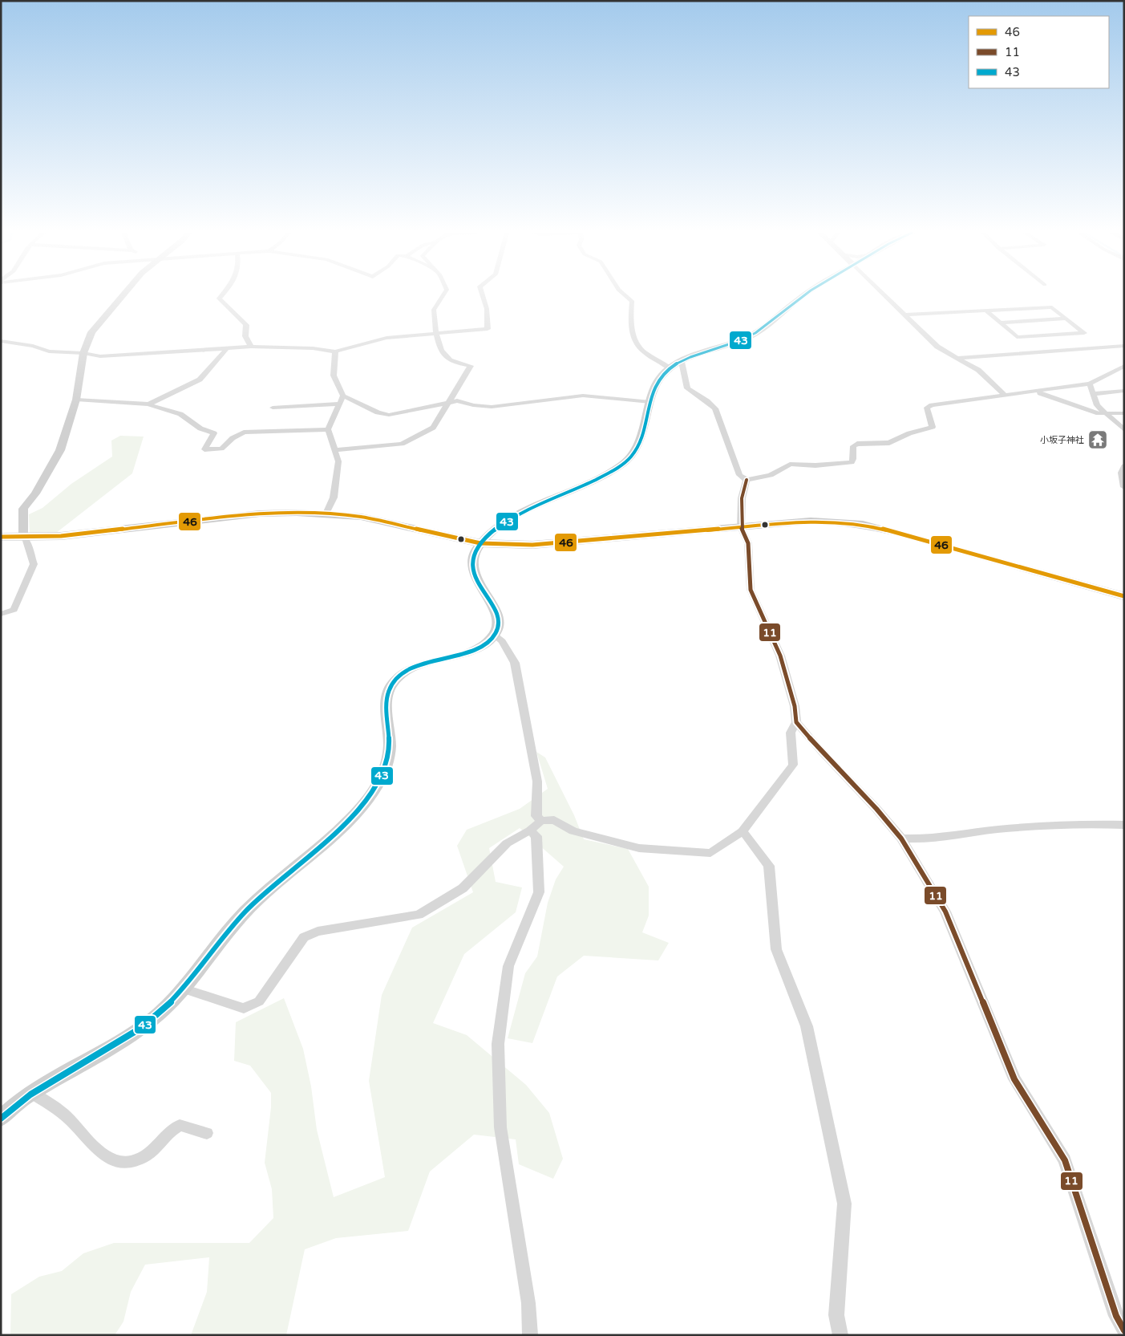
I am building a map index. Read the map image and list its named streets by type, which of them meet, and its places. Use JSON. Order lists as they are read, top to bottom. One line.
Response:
{"places":{"temple":["小坂子神社"]},"lines":["transit line 43","transit line 11","transit line 46"],"legend":["46","11","43"]}
